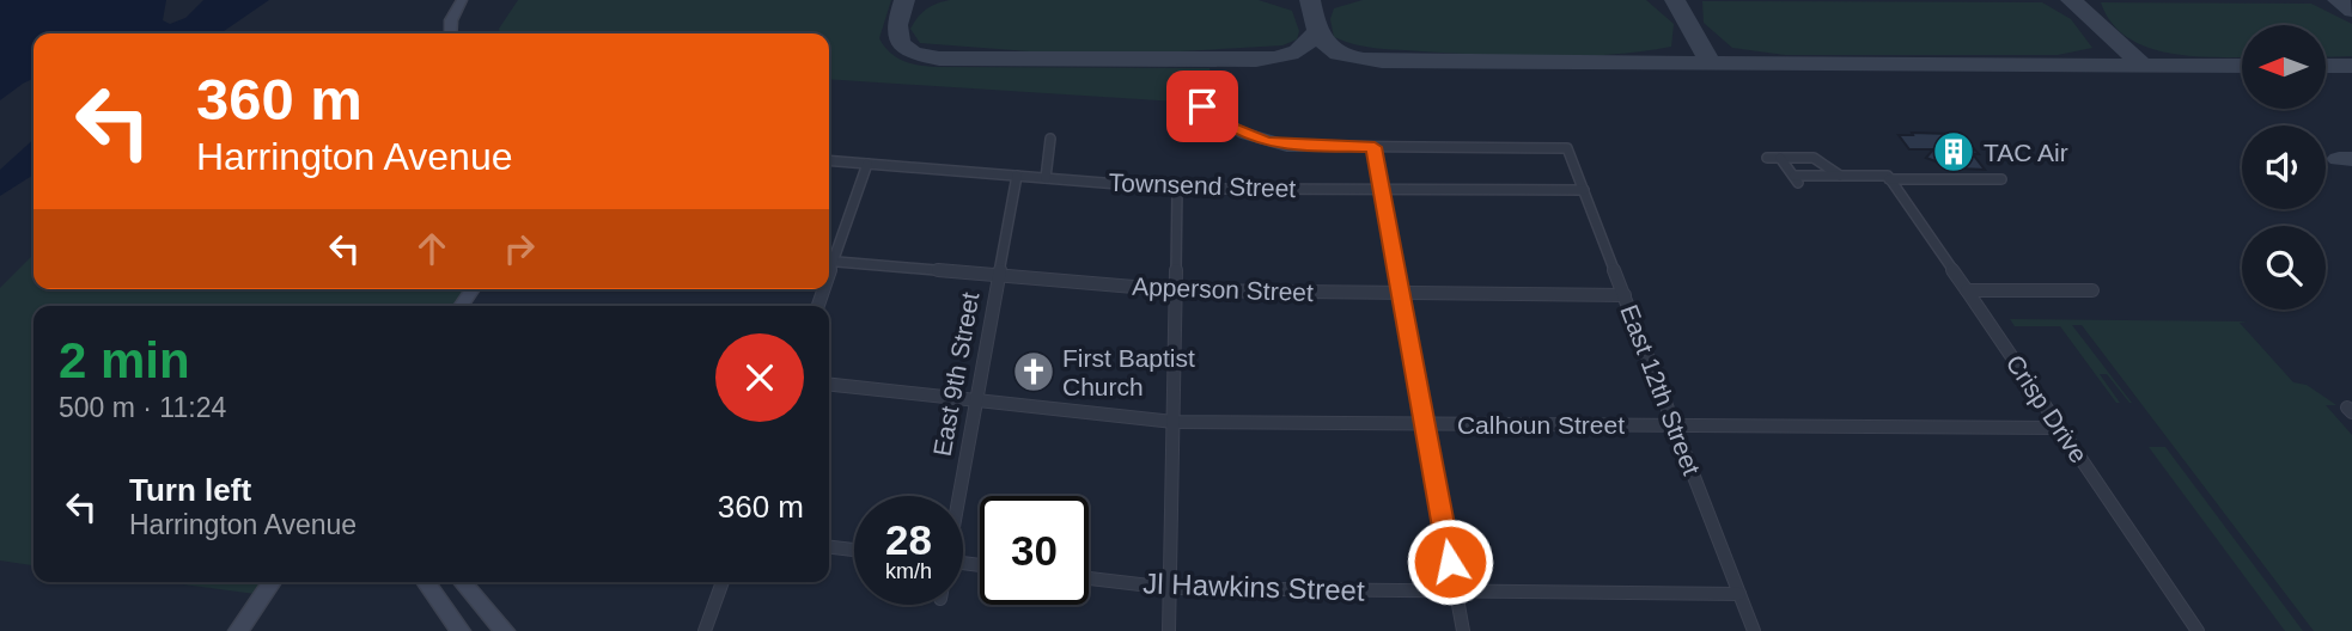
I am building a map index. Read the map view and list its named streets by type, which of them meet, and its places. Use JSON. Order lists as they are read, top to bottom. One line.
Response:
{"streets":{"street":["Townsend Street","Apperson Street","East 9th Street","East 12th Street","Crisp Drive","Calhoun Street","Jl Hawkins Street"]},"crossings":[["Townsend Street","East 9th Street"],["Townsend Street","East 12th Street"],["Apperson Street","East 9th Street"],["Apperson Street","East 12th Street"],["East 9th Street","Calhoun Street"],["East 12th Street","Calhoun Street"],["East 12th Street","Jl Hawkins Street"],["Crisp Drive","Calhoun Street"]],"places":{"building":["TAC Air"],"church":["First Baptist Church"]},"north":"left","page":{"turn":["360 m","Harrington Avenue"],"heading":["2 min","500 m · 11:24"],"list":[{"name":"Turn left","note":"Harrington Avenue","value":"360 m"}],"speed":"28 km/h","limit":"30"}}
